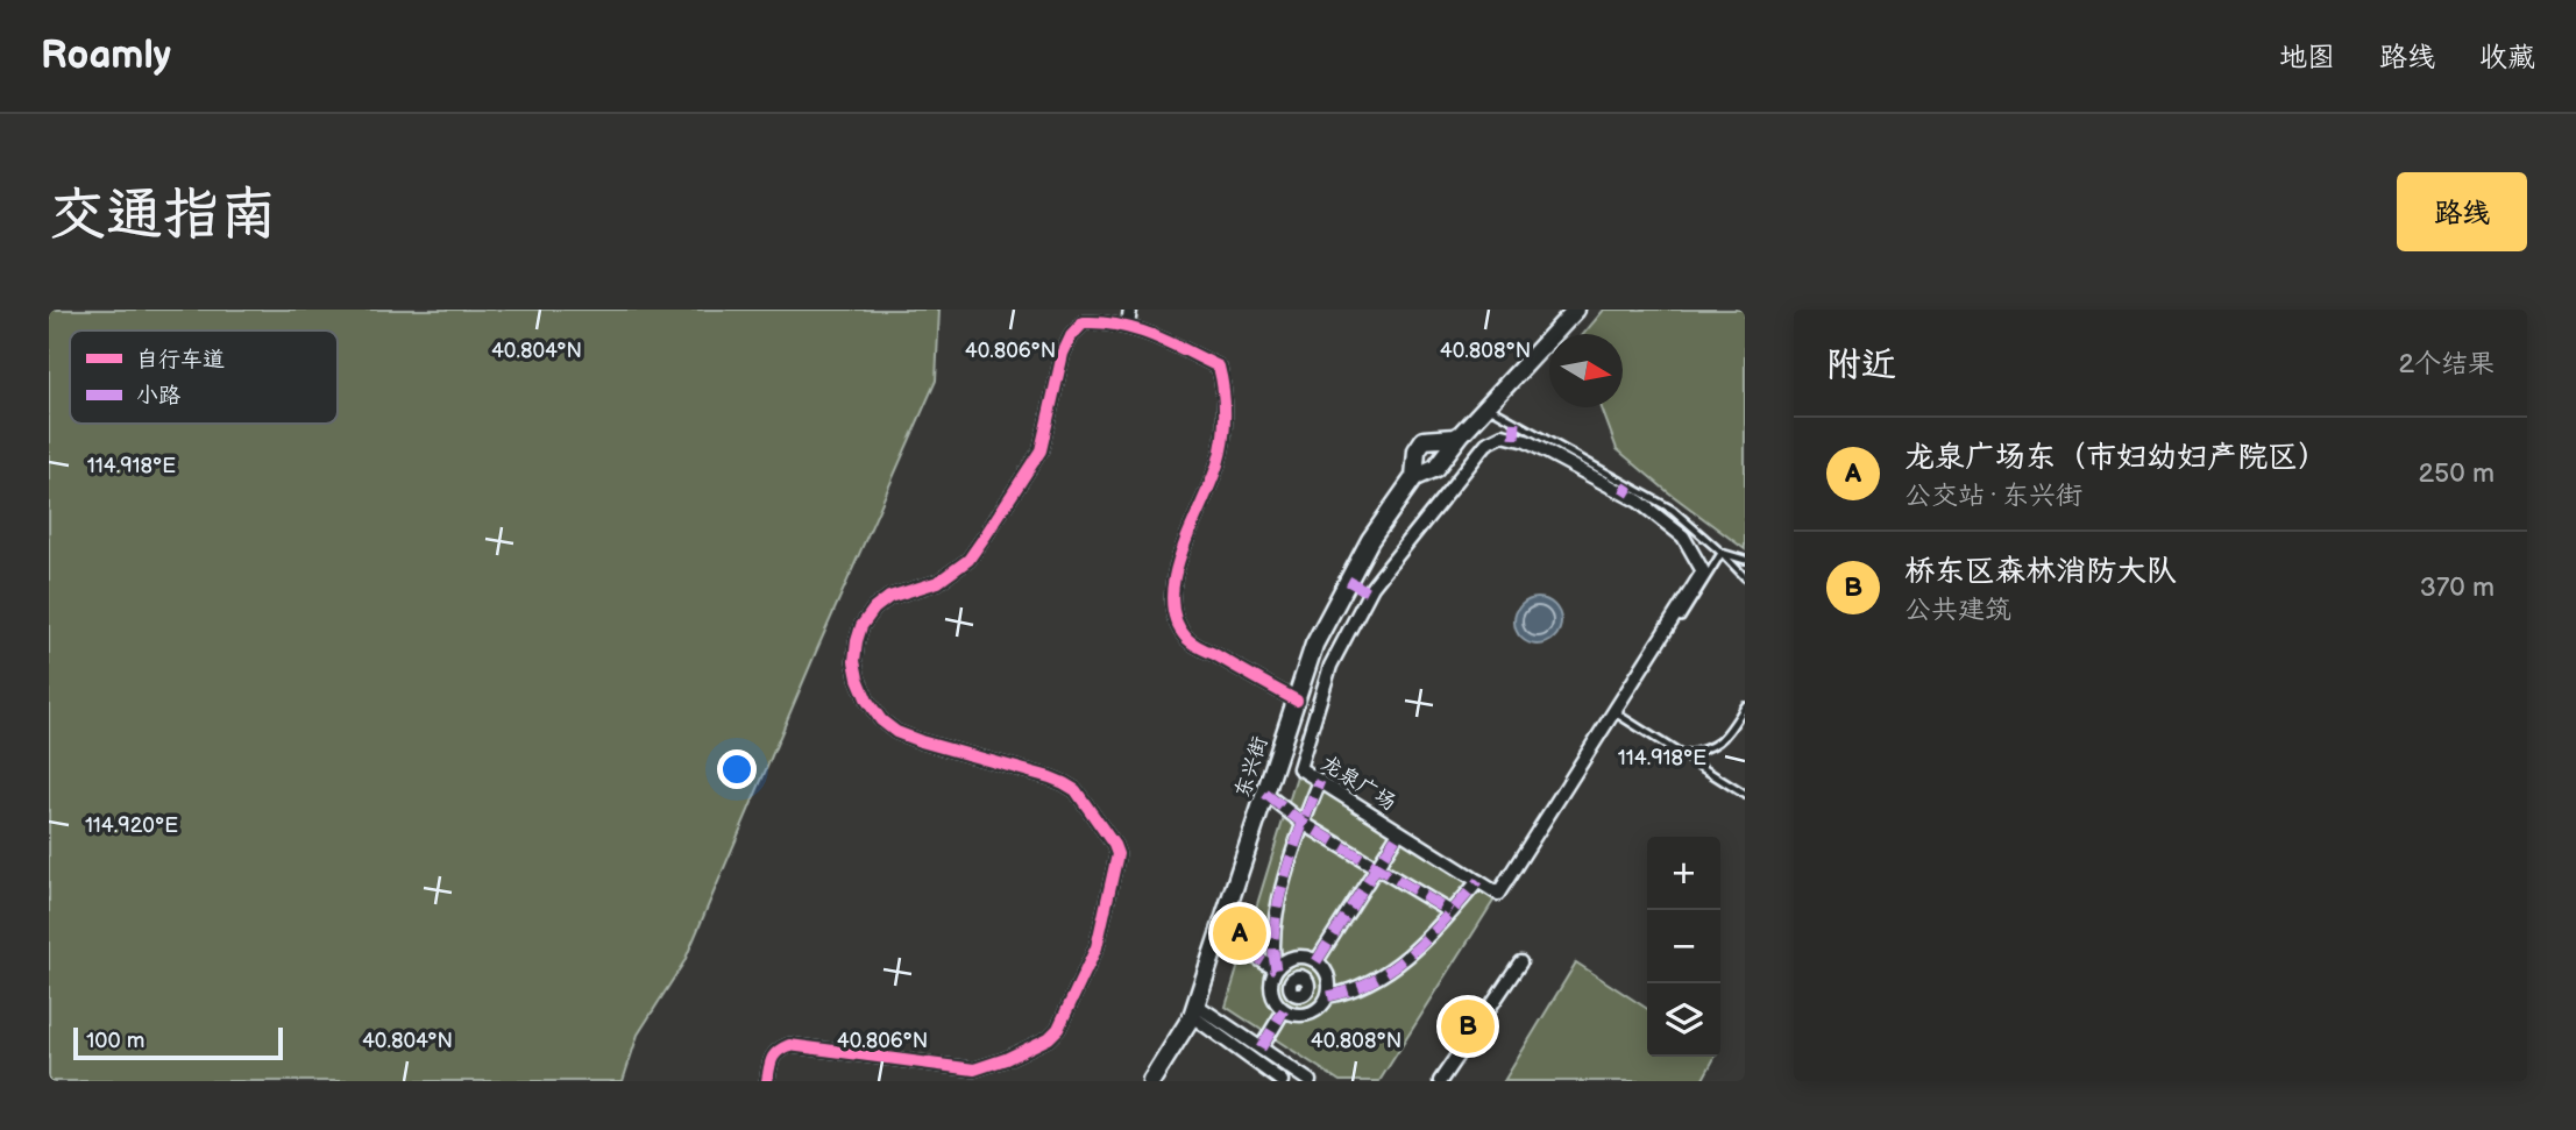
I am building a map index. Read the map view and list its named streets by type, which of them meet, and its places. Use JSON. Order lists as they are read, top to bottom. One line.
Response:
{"streets":{"street":["东兴街","龙泉广场"]},"legend":["自行车道","小路"],"scale_bar":"100 m","north":"right","page":{"header":"Roamly","nav":["地图","路线","收藏"],"buttons":"路线","title":"交通指南","heading":["附近","2个结果"],"list":[{"mark":"A","name":"龙泉广场东（市妇幼妇产院区）","note":"公交站 · 东兴街","value":"250 m"},{"mark":"B","name":"桥东区森林消防大队","note":"公共建筑","value":"370 m"}],"map_buttons":["+","−"],"pins":["A","B"],"scale":"100 m"},"coordinates":["40.804°N","40.806°N","40.808°N","114.918°E","114.920°E"]}
